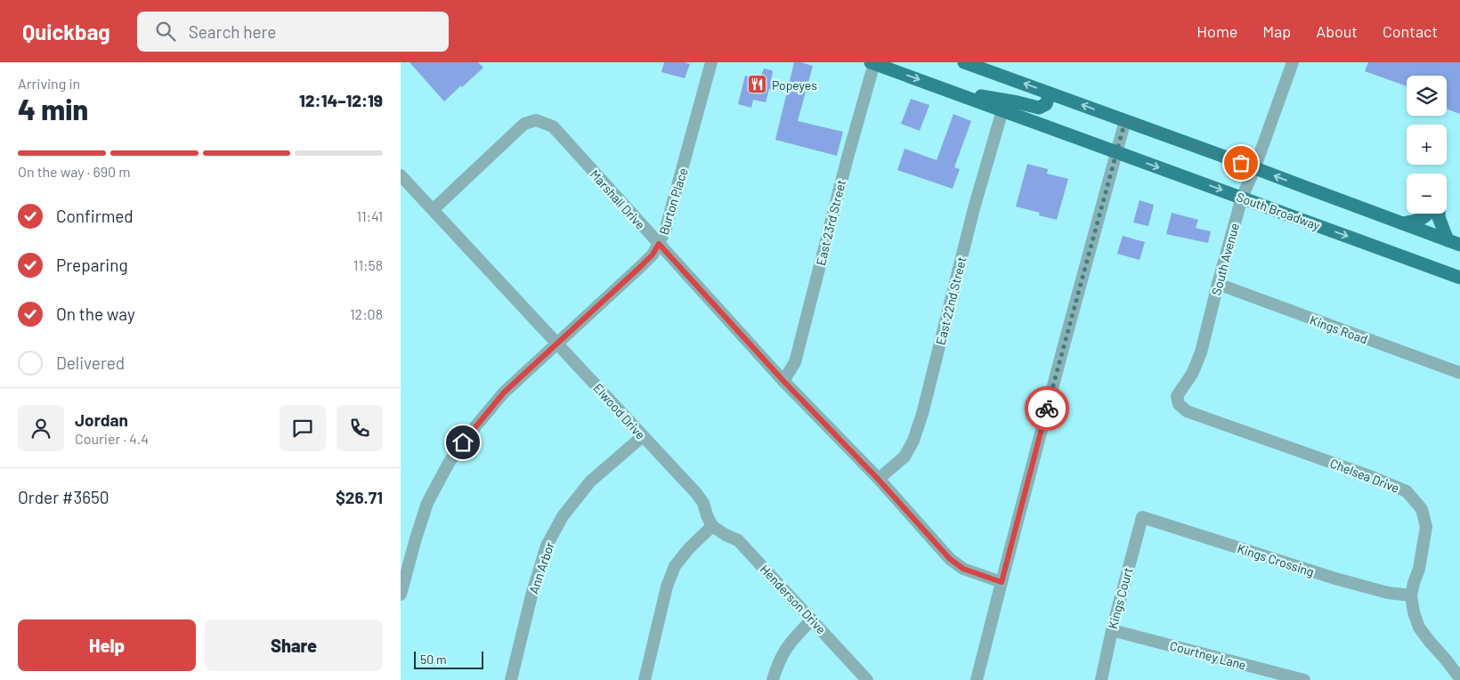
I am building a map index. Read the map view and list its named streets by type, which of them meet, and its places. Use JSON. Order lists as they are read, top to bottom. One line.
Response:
{"streets":{"main road":["South Broadway"],"street":["Marshall Drive","Burton Place","East 23rd Street","South Avenue","East 22nd Street","Kings Road","Elwood Drive","Chelsea Drive","Kings Crossing","Ann Arbor","Kings Court","Henderson Drive","Courtney Lane"]},"crossings":[["Marshall Drive","Burton Place"],["Marshall Drive","East 23rd Street"],["Marshall Drive","East 22nd Street"],["Marshall Drive","Elwood Drive"],["Burton Place","Elwood Drive"],["South Broadway","East 23rd Street"],["South Broadway","South Avenue"],["South Broadway","East 22nd Street"],["South Avenue","Kings Road"],["South Avenue","Chelsea Drive"],["Elwood Drive","Ann Arbor"],["Elwood Drive","Henderson Drive"],["Chelsea Drive","Kings Crossing"],["Kings Crossing","Kings Court"],["Kings Court","Courtney Lane"]],"places":{"restaurant":["Popeyes"]},"scale_bar":"50 m","page":{"header":"Quickbag","search":"Search here","nav":["Home","Map","About","Contact"],"heading":["4 min","Arriving in","12:14–12:19"],"panel":["Jordan","Courier · 4.4","Order #3650","$26.71"],"map_buttons":["+","−"],"bar":"On the way · 690 m","list":[["Confirmed","11:41"],["Preparing","11:58"],["On the way","12:08"],"Delivered"],"buttons":["Help","Share"],"scale":"50 m"}}
